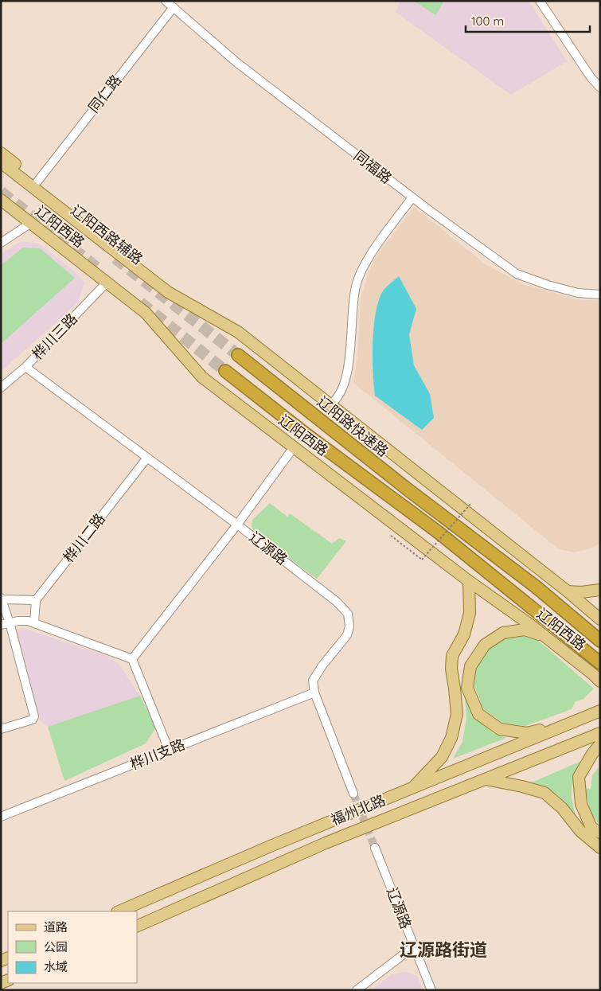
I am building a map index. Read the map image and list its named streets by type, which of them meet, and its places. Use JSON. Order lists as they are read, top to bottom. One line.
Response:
{"streets":{"highway":["辽阳西路","辽阳路快速路"],"main road":["福州北路"],"street":["同仁路","同福路","桦川三路","桦川二路","辽源路","桦川支路"]},"crossings":[["同仁路","同福路"],["同仁路","辽阳西路"],["辽阳西路","桦川三路"],["辽阳西路","辽阳路快速路"],["桦川三路","辽源路"],["桦川二路","辽源路"],["辽源路","桦川支路"]],"districts":["辽源路街道"],"legend":["道路","公园","水域"],"scale_bar":"100 m"}
